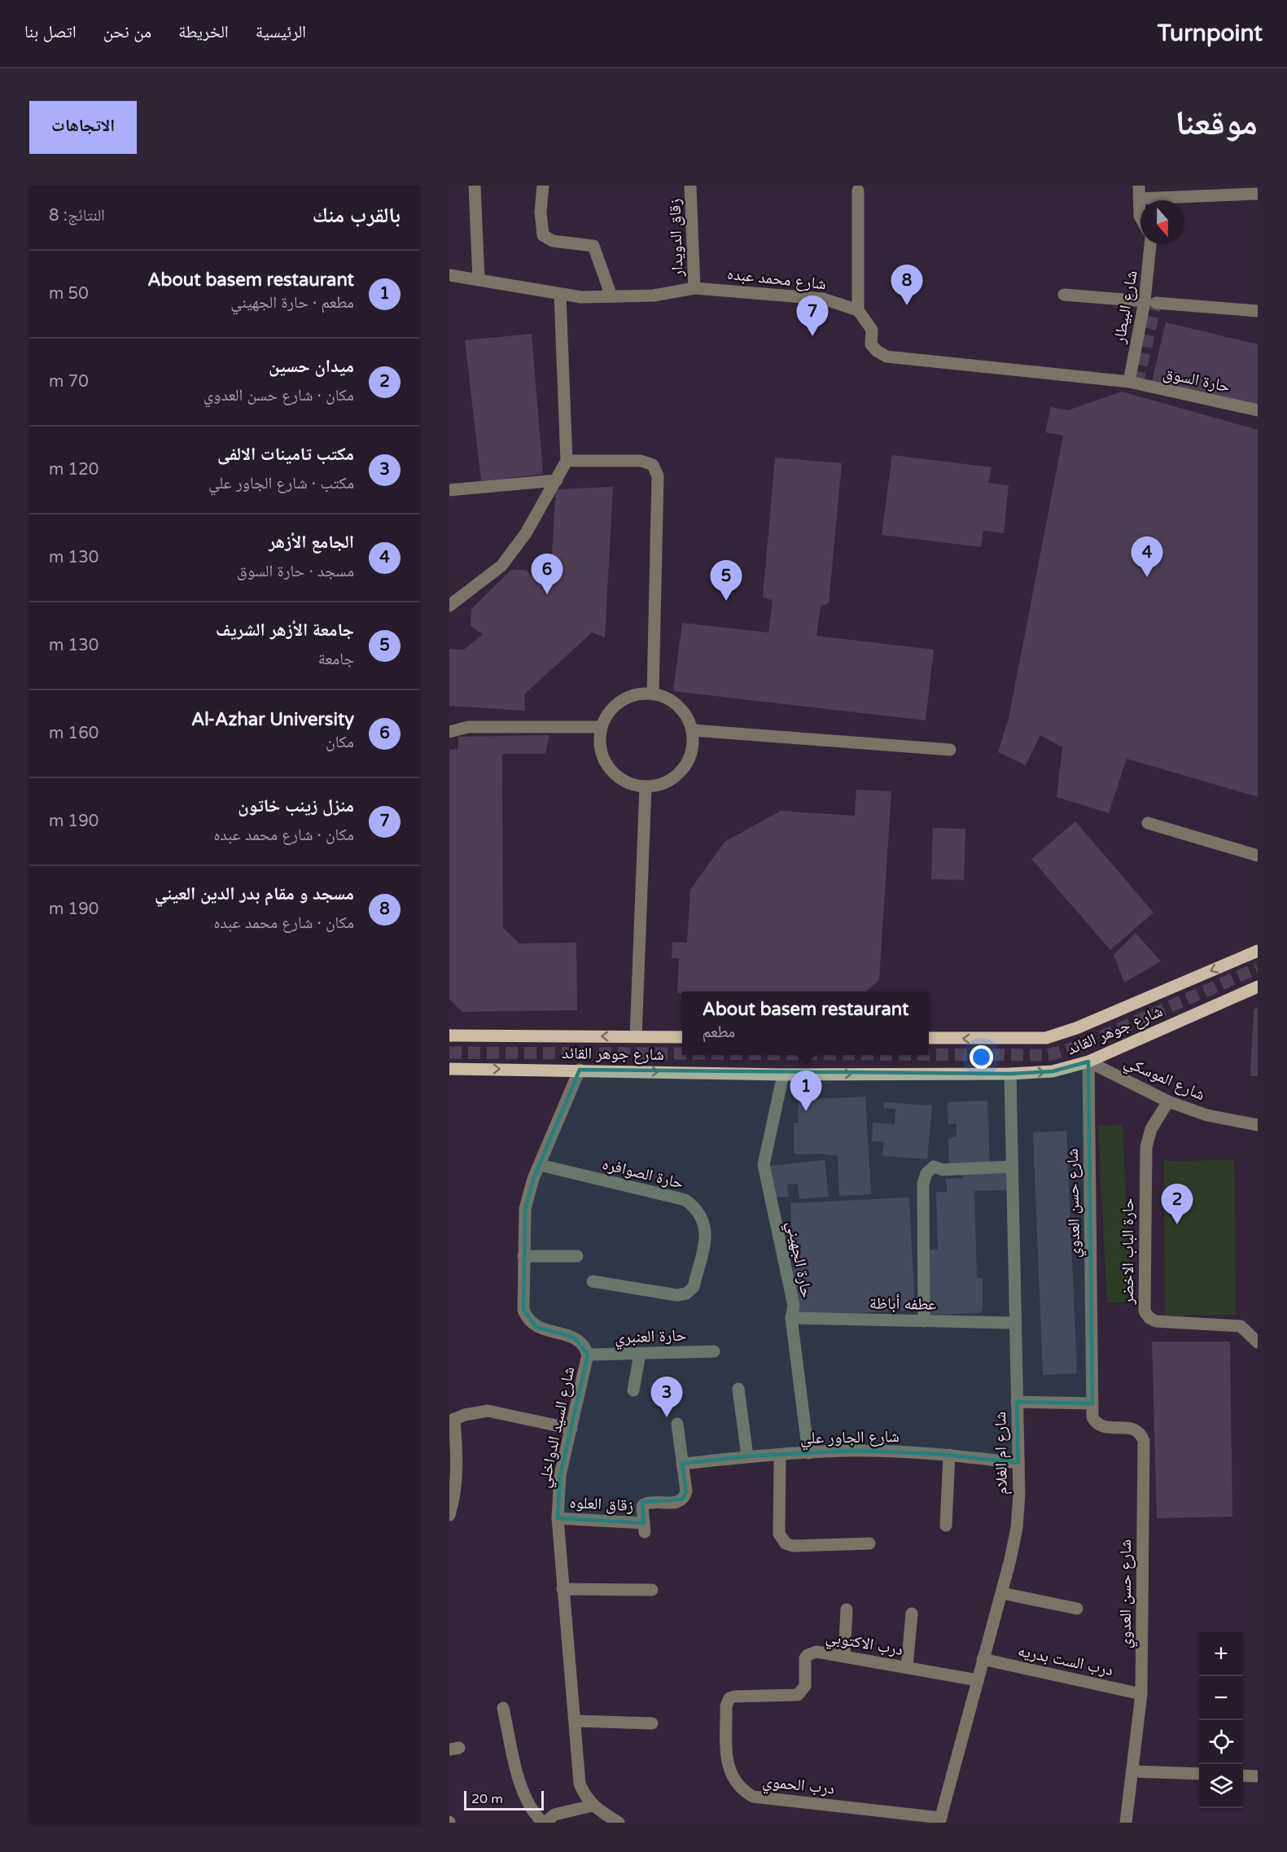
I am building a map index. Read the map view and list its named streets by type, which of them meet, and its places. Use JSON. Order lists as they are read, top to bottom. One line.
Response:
{"streets":{"main road":["شارع جوهر القائد"],"street":["زقاق الدويدار","شارع محمد عبده","شارع البيطار","حارة السوق","شارع الموسكي","حارة الصوافره","شارع حسن العدوي","حارة الباب الاخضر","حارة الجهيني","عطفه أباظة","حارة العنبري","شارع السيد الدواخلي","شارع الجاور علي","شارع ام الغلام","زقاق العلوه","درب الاكتوبي","درب الست بدريه","درب الحموي"]},"crossings":[["زقاق الدويدار","شارع محمد عبده"],["شارع البيطار","حارة السوق"],["شارع جوهر القائد","شارع الموسكي"],["شارع جوهر القائد","شارع حسن العدوي"],["شارع جوهر القائد","حارة الجهيني"],["شارع جوهر القائد","شارع السيد الدواخلي"],["شارع جوهر القائد","شارع ام الغلام"],["شارع الموسكي","شارع حسن العدوي"],["شارع الموسكي","حارة الباب الاخضر"],["حارة الصوافره","شارع السيد الدواخلي"],["شارع حسن العدوي","درب الست بدريه"],["حارة الجهيني","عطفه أباظة"],["حارة الجهيني","شارع الجاور علي"],["عطفه أباظة","شارع ام الغلام"],["حارة العنبري","شارع السيد الدواخلي"],["شارع السيد الدواخلي","زقاق العلوه"],["شارع الجاور علي","شارع ام الغلام"],["شارع الجاور علي","زقاق العلوه"],["شارع ام الغلام","درب الاكتوبي"],["شارع ام الغلام","درب الست بدريه"],["شارع ام الغلام","درب الحموي"],["درب الاكتوبي","درب الحموي"]],"scale_bar":"20 m","north":"bottom","page":{"header":"Turnpoint","nav":["الرئيسية","الخريطة","من نحن","اتصل بنا"],"title":"موقعنا","buttons":"الاتجاهات","heading":["بالقرب منك","النتائج: 8"],"list":[{"mark":"1","name":"About basem restaurant","note":"مطعم · حارة الجهيني","value":"50 m"},{"mark":"2","name":"ميدان حسين","note":"مكان · شارع حسن العدوي","value":"70 m"},{"mark":"3","name":"مكتب تامينات الالفى","note":"مكتب · شارع الجاور علي","value":"120 m"},{"mark":"4","name":"الجامع الأزهر","note":"مسجد · حارة السوق","value":"130 m"},{"mark":"5","name":"جامعة الأزهر الشريف","note":"جامعة","value":"130 m"},{"mark":"6","name":"Al-Azhar University","note":"مكان","value":"160 m"},{"mark":"7","name":"منزل زينب خاتون","note":"مكان · شارع محمد عبده","value":"190 m"},{"mark":"8","name":"مسجد و مقام بدر الدين العيني","note":"مكان · شارع محمد عبده","value":"190 m"}],"pins":["8","7","4","6","5","1","2","3"],"popup":["About basem restaurant","مطعم"],"map_buttons":["+","−"],"scale":"20 m"}}
